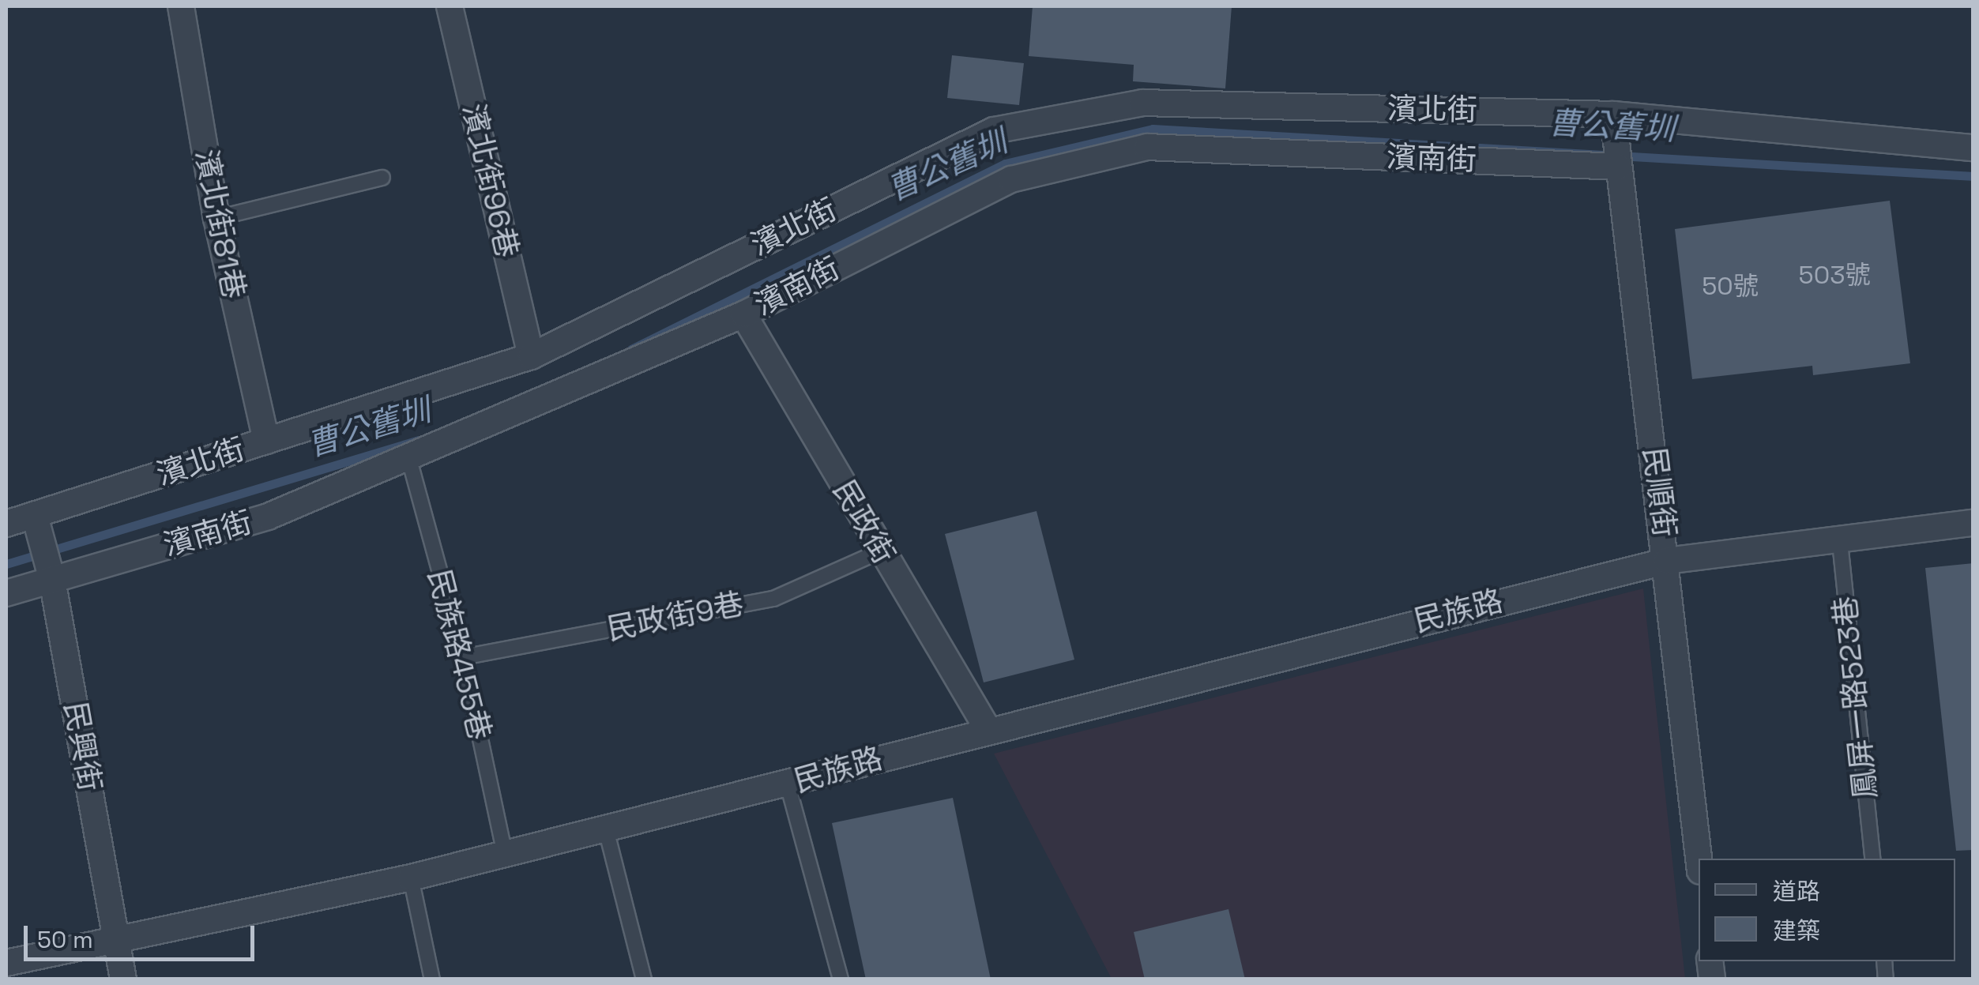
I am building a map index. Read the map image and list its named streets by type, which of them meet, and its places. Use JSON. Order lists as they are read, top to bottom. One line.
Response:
{"streets":{"street":["濱北街","濱南街","濱北街96巷","濱北街81巷","民順街","民政街","民族路","民興街"],"lane":["民政街9巷","民族路455巷","鳳屏一路523巷"]},"crossings":[["濱北街","濱北街96巷"],["濱北街","濱北街81巷"],["濱北街","民順街"],["濱北街","民興街"],["濱南街","民順街"],["濱南街","民政街"],["濱南街","民族路455巷"],["濱南街","民興街"],["民順街","民族路"],["民政街","民族路"],["民政街","民政街9巷"],["民族路","民族路455巷"],["民族路","鳳屏一路523巷"],["民族路","民興街"],["民政街9巷","民族路455巷"]],"water":["曹公舊圳"],"house_numbers":["503號","50號"],"legend":["道路","建築"],"scale_bar":"50 m"}
